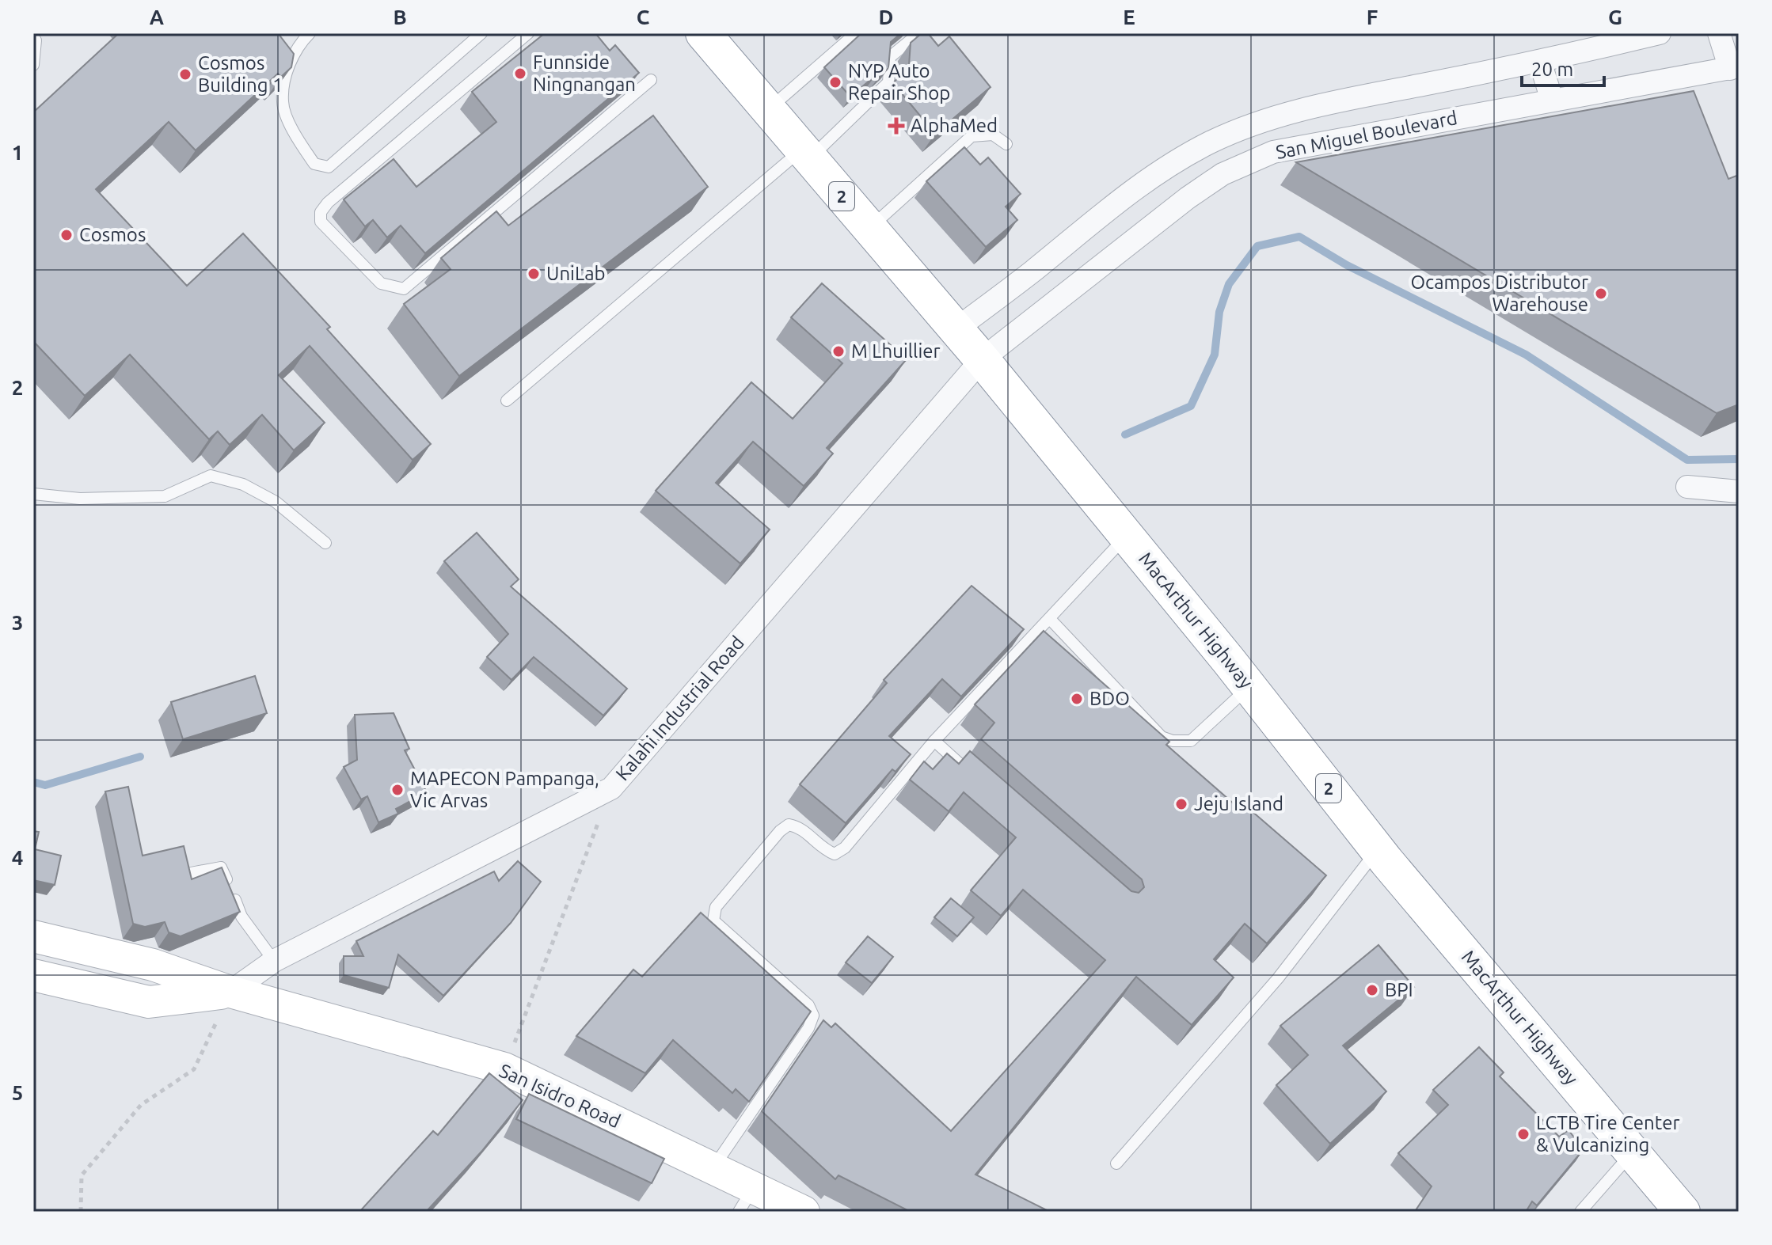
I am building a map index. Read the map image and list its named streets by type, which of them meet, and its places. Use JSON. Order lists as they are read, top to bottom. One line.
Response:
{"streets":{"highway":["2","MacArthur Highway"],"main road":["San Isidro Road"],"street":["San Miguel Boulevard","Kalahi Industrial Road"]},"crossings":[["San Miguel Boulevard","MacArthur Highway"],["San Miguel Boulevard","Kalahi Industrial Road"],["MacArthur Highway","Kalahi Industrial Road"],["Kalahi Industrial Road","San Isidro Road"]],"places":{"other":["Funnside Ningnangan","Cosmos Building 1","NYP Auto Repair Shop","Cosmos","UniLab","Ocampos Distributor Warehouse","M Lhuillier","BDO","MAPECON Pampanga, Vic Arvas","Jeju Island","BPI","LCTB Tire Center & Vulcanizing"],"health":["AlphaMed"]},"scale_bar":"20 m","grid":{"columns":["A","B","C","D","E","F","G"],"rows":["1","2","3","4","5"]}}
